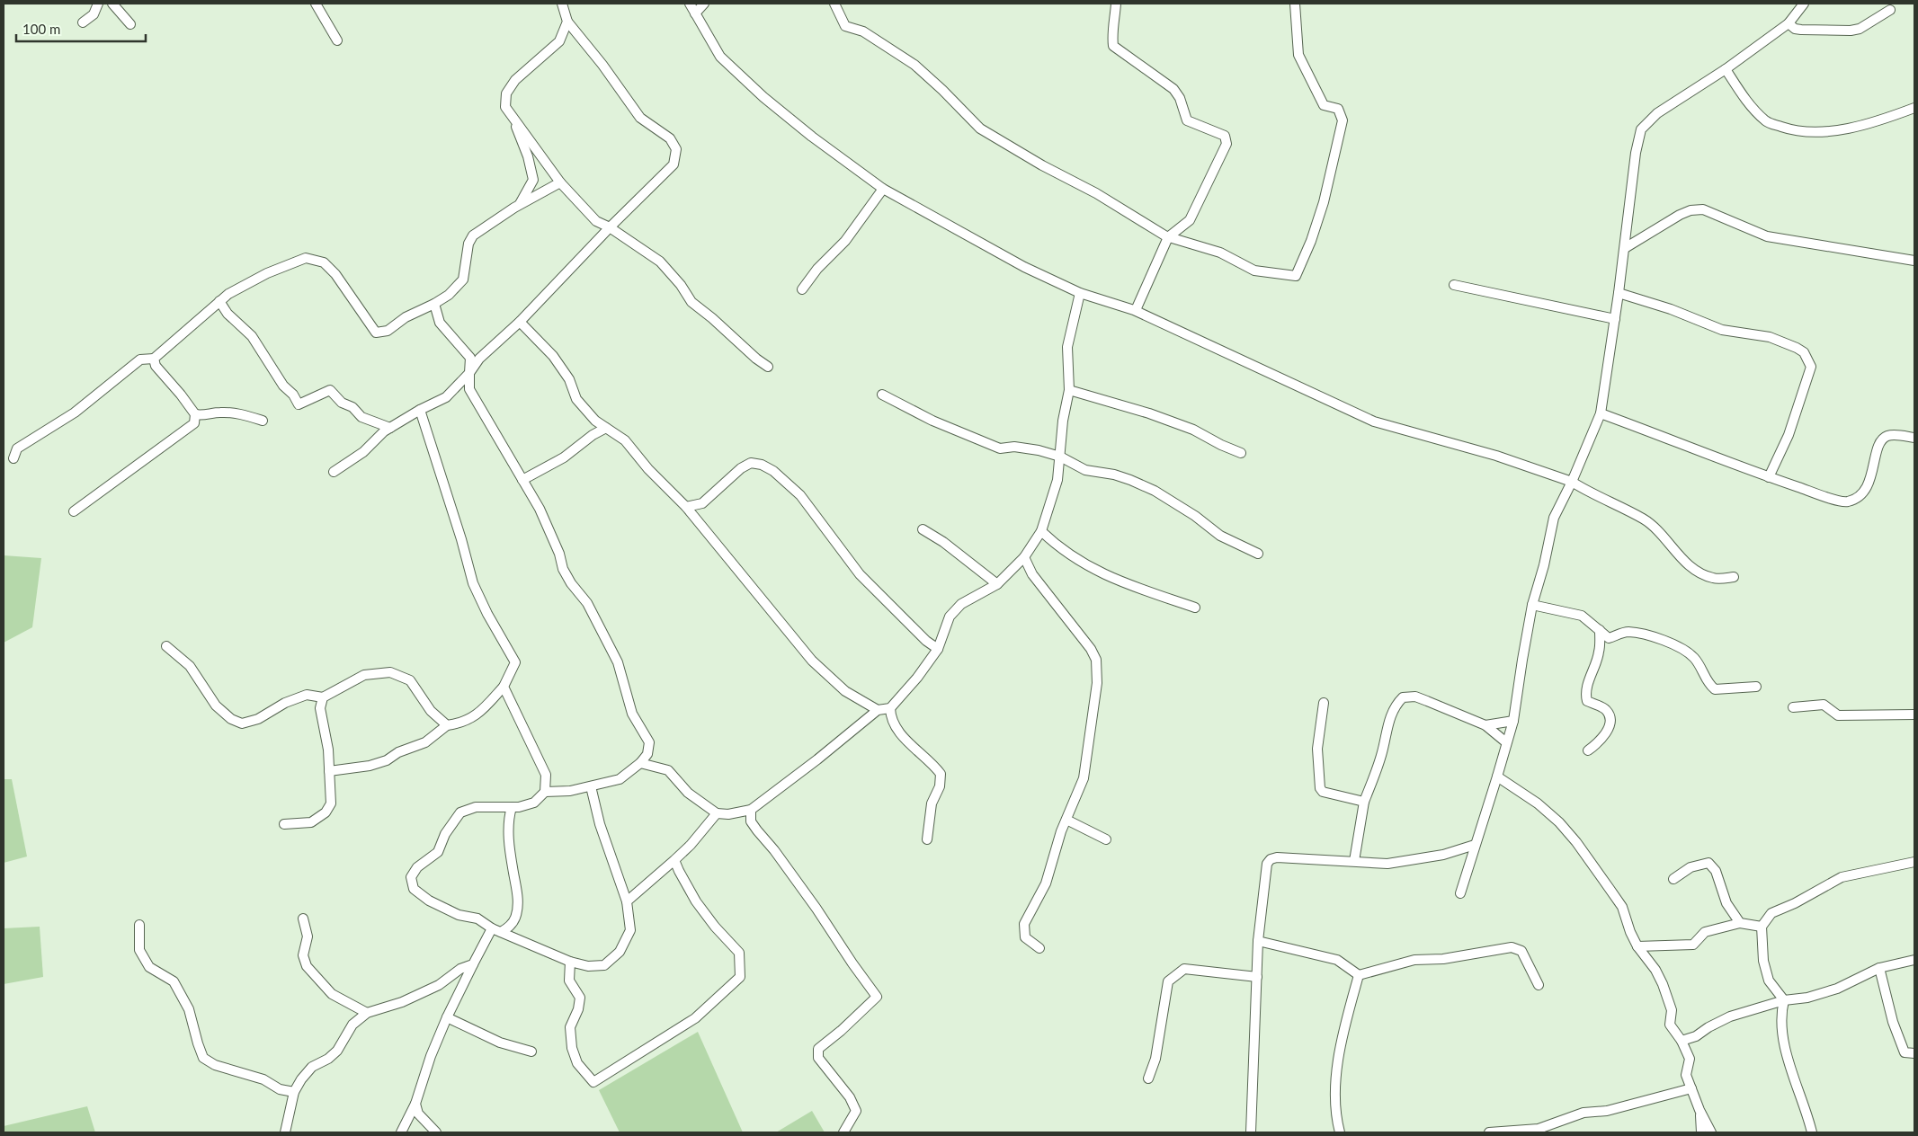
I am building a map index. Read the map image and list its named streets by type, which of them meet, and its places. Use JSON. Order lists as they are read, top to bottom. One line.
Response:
{"scale_bar":"100 m"}
